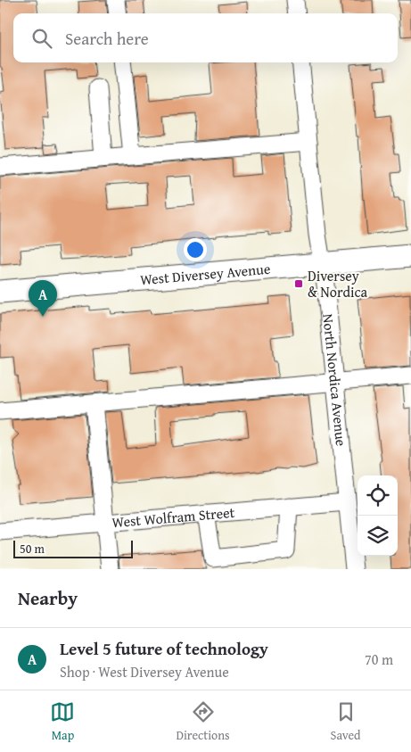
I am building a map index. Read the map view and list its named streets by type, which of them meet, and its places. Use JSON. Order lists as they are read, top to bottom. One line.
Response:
{"streets":{"main road":["West Diversey Avenue"],"street":["North Nordica Avenue","West Wolfram Street"]},"crossings":[["West Diversey Avenue","North Nordica Avenue"],["North Nordica Avenue","West Wolfram Street"]],"places":{"transit":["Diversey & Nordica"]},"scale_bar":"50 m","page":{"search":"Search here","pins":"A","scale":"50 m","heading":"Nearby","list":[{"mark":"A","name":"Level 5 future of technology","note":"Shop · West Diversey Avenue","value":"70 m"}],"nav":["Map","Directions","Saved"]}}
